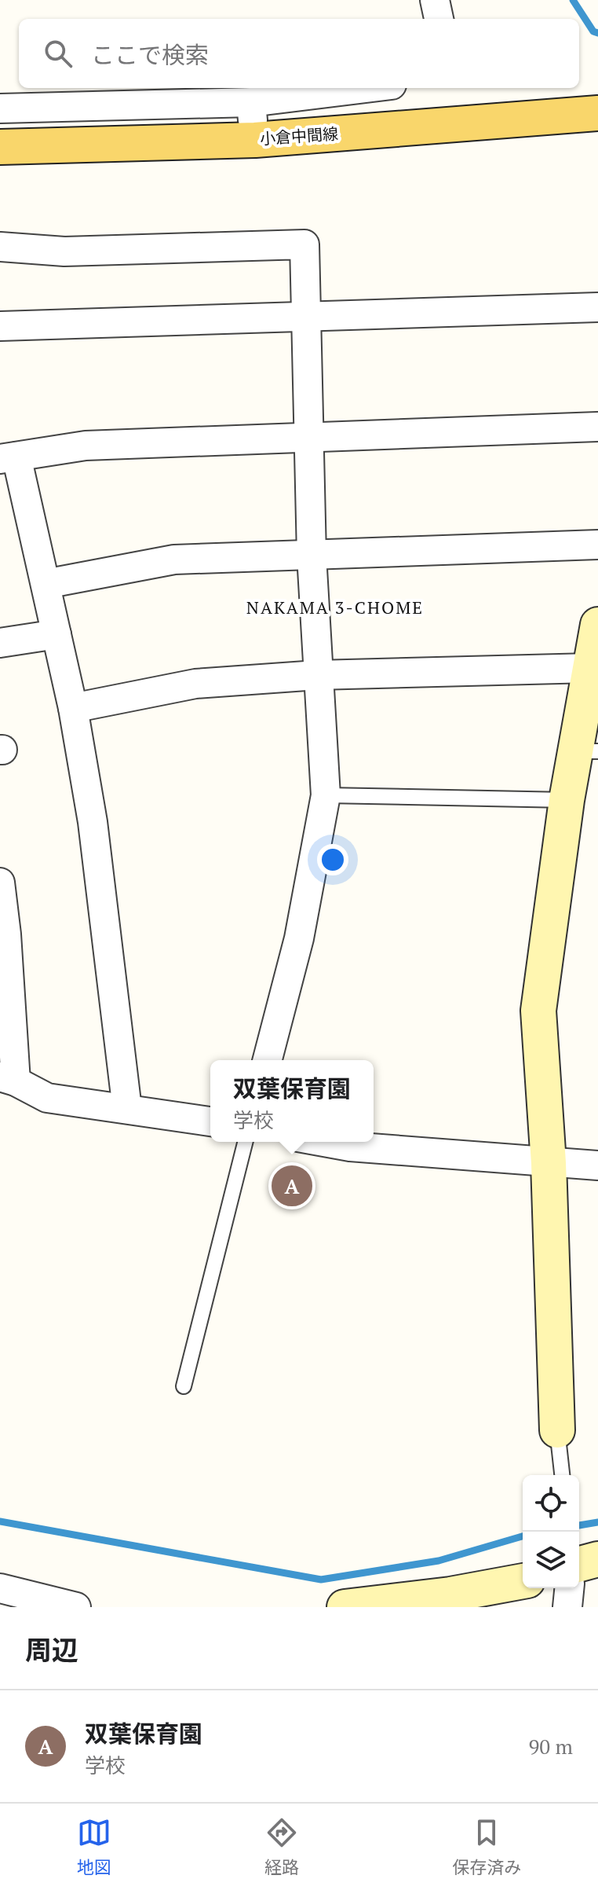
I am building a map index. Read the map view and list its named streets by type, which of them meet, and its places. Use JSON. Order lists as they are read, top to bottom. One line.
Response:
{"streets":{"main road":["小倉中間線"]},"districts":["NAKAMA 3-CHOME"],"page":{"search":"ここで検索","popup":["双葉保育園","学校"],"pins":"A","heading":"周辺","list":[{"mark":"A","name":"双葉保育園","note":"学校","value":"90 m"}],"nav":["地図","経路","保存済み"]}}
